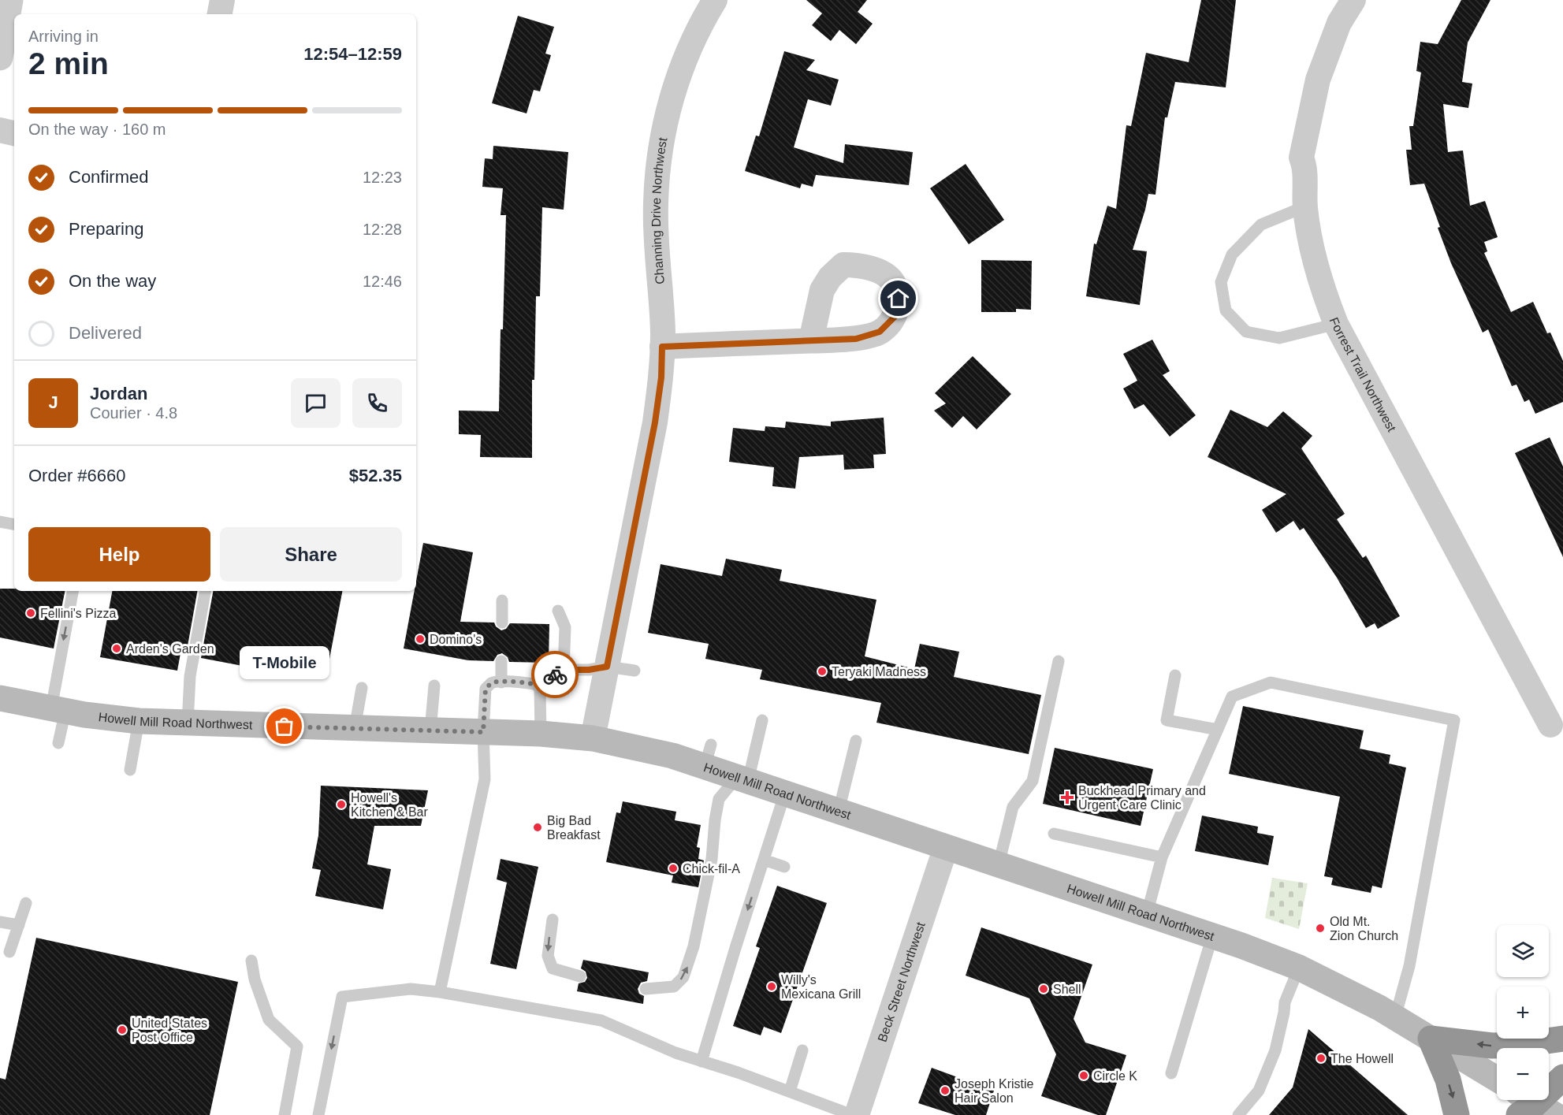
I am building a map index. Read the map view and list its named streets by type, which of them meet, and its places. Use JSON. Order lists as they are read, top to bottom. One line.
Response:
{"streets":{"main road":["Howell Mill Road Northwest"],"street":["Channing Drive Northwest","Forrest Trail Northwest","Beck Street Northwest"]},"crossings":[["Channing Drive Northwest","Howell Mill Road Northwest"],["Howell Mill Road Northwest","Beck Street Northwest"]],"places":{"other":["Fellini's Pizza","Domino's","Arden's Garden","Teryaki Madness","T-Mobile","Howell's Kitchen & Bar","Big Bad Breakfast","Chick-fil-A","Old Mt. Zion Church","Willy's Mexicana Grill","Shell","United States Post Office","The Howell","Circle K","Joseph Kristie Hair Salon"],"health":["Buckhead Primary and Urgent Care Clinic"]},"page":{"heading":["2 min","Arriving in","12:54–12:59"],"panel":["Jordan","Courier · 4.8","Order #6660","$52.35"],"bar":"On the way · 160 m","list":[["Confirmed","12:23"],["Preparing","12:28"],["On the way","12:46"],"Delivered"],"round":"J","buttons":["Help","Share"],"bubble":"T-Mobile","map_buttons":["+","−"]}}
